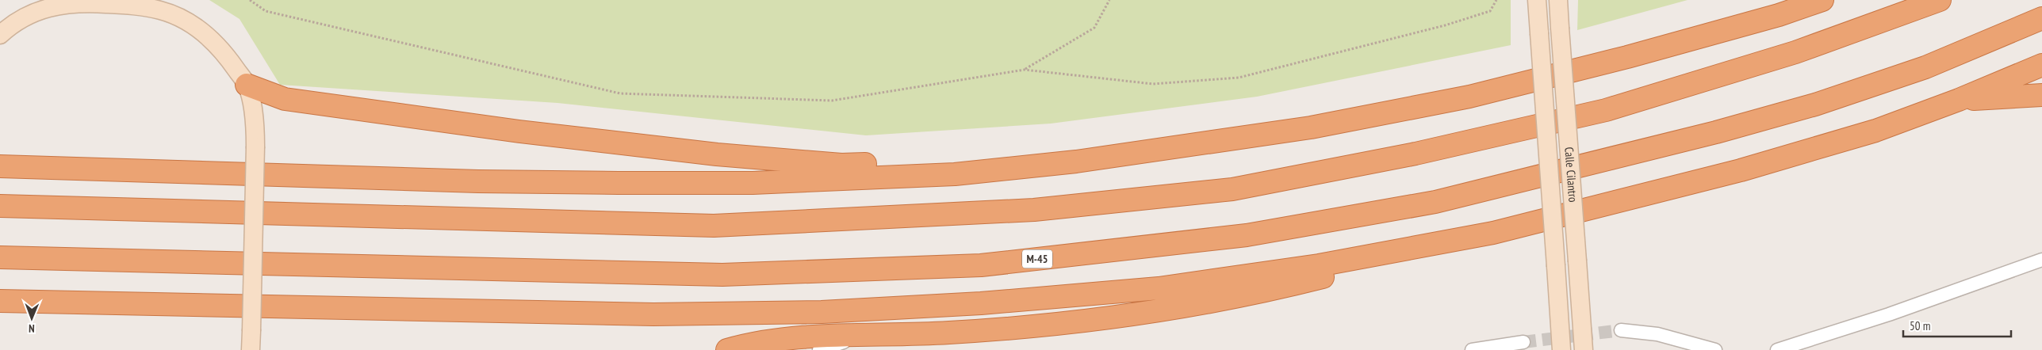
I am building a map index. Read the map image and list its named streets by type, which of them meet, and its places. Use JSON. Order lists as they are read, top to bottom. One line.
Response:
{"streets":{"highway":["M-45"],"street":["Calle Cilantro"]},"scale_bar":"50 m","north":"bottom"}
